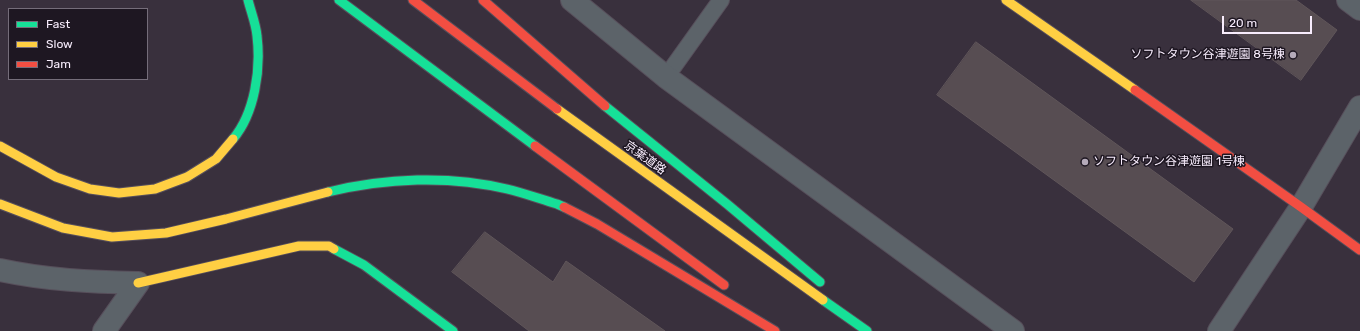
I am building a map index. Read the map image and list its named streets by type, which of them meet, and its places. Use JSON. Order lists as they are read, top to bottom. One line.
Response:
{"streets":{"main road":["京葉道路"]},"places":["ソフトタウン谷津遊園 8号棟","ソフトタウン谷津遊園 1号棟"],"legend":["Fast","Slow","Jam"],"scale_bar":"20 m"}
